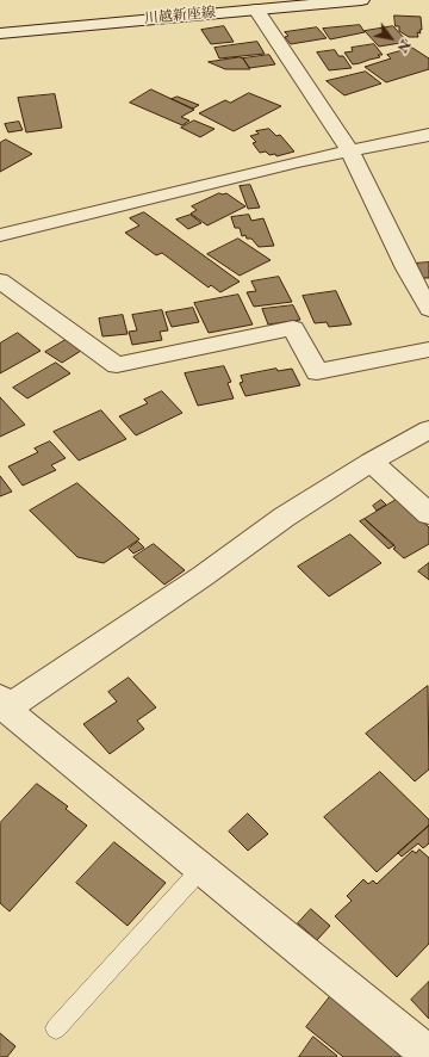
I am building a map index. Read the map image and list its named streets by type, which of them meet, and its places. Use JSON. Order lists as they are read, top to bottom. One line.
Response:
{"streets":{"street":["川越新座線"]},"north":"bottom right"}
